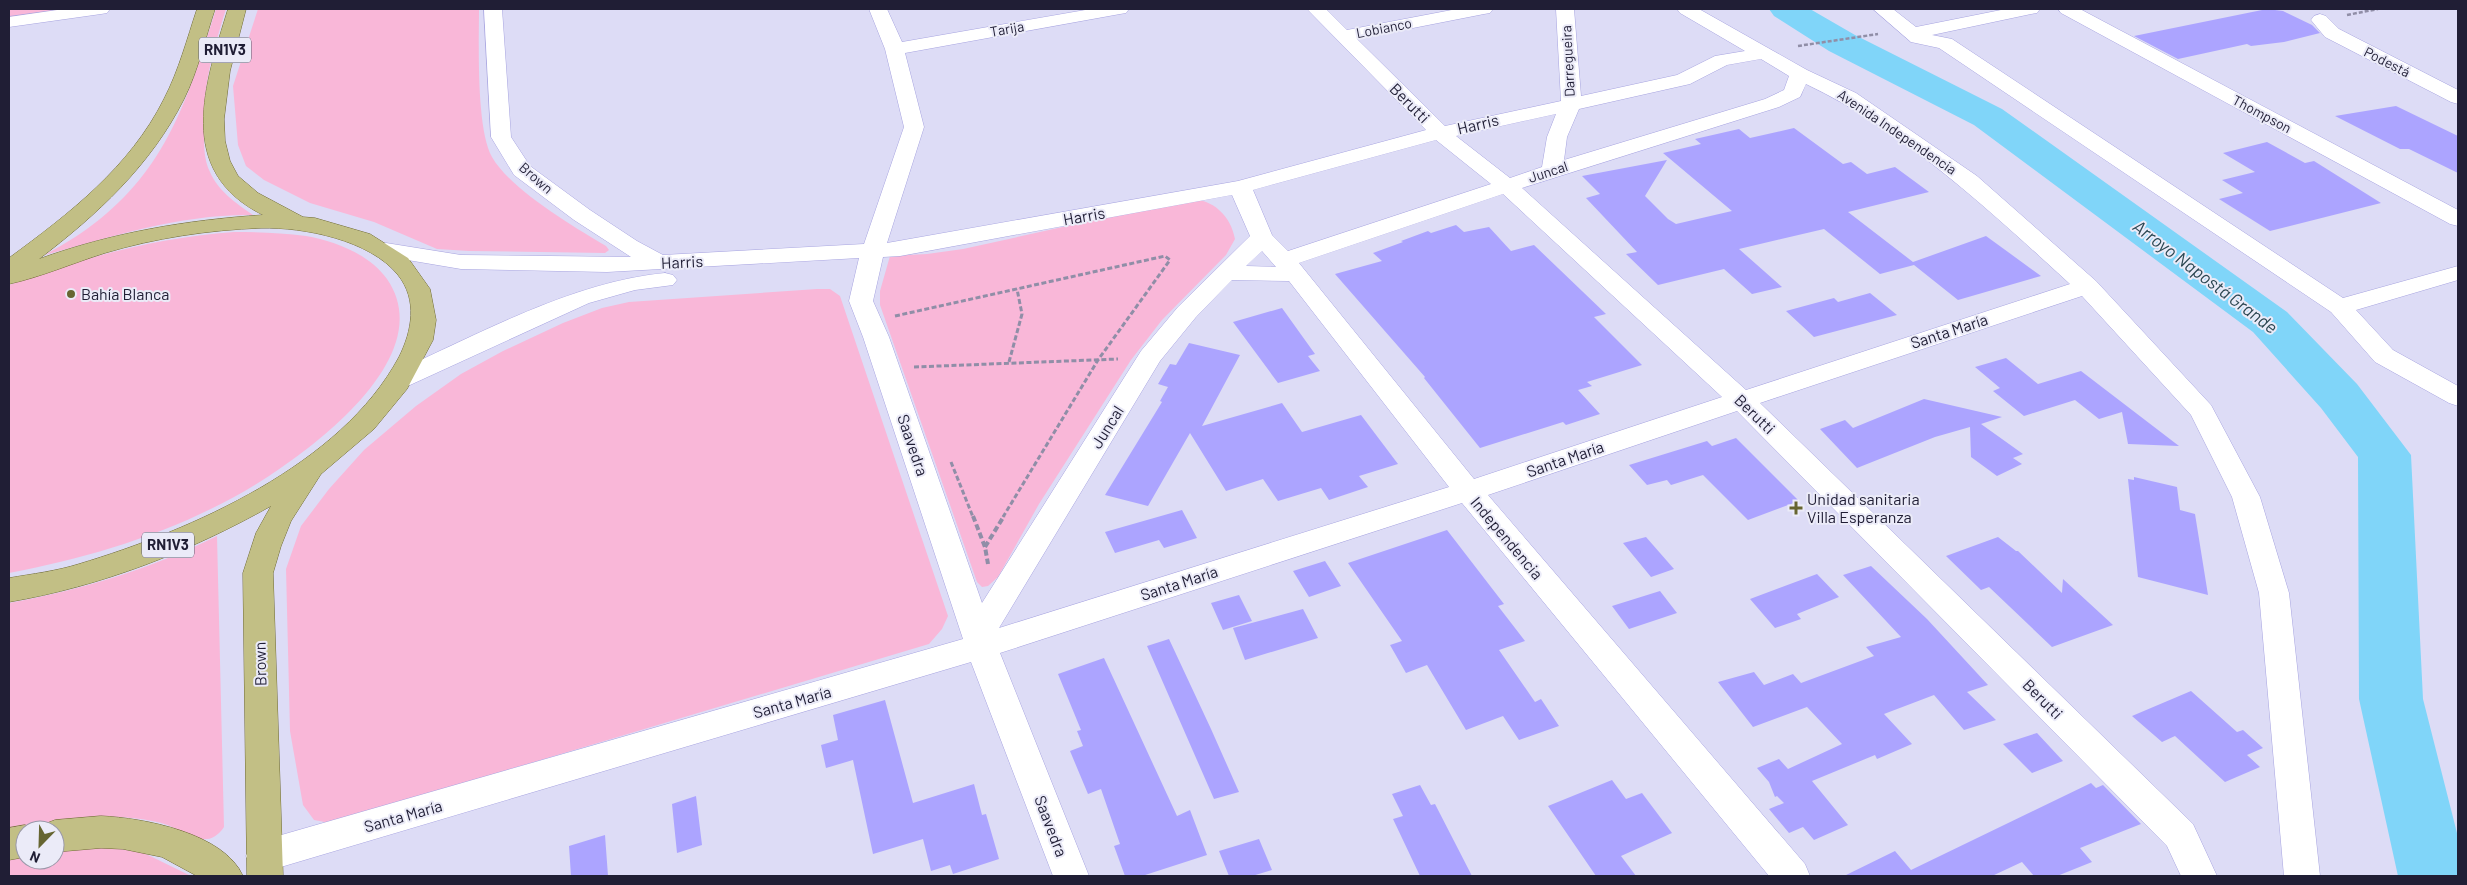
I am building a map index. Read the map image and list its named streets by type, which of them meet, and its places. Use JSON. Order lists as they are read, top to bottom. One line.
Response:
{"streets":{"main road":["RN1V3","Brown"],"street":["Lobianco","Tarija","Darregueira","Podestá","Berutti","Thompson","Harris","Avenida Independencia","Juncal","Santa María","Saavedra","Independencia"]},"crossings":[["Lobianco","Berutti"],["Tarija","Saavedra"],["RN1V3","Harris"],["RN1V3","Brown"],["Darregueira","Harris"],["Darregueira","Juncal"],["Berutti","Harris"],["Berutti","Juncal"],["Berutti","Santa María"],["Harris","Avenida Independencia"],["Harris","Brown"],["Harris","Saavedra"],["Harris","Independencia"],["Avenida Independencia","Juncal"],["Avenida Independencia","Santa María"],["Juncal","Santa María"],["Juncal","Saavedra"],["Juncal","Independencia"],["Brown","Santa María"],["Santa María","Saavedra"],["Santa María","Independencia"]],"water":["Arroyo Napostá Grande"],"places":{"other":["Bahía Blanca"],"health":["Unidad sanitaria Villa Esperanza"]},"north":"bottom left"}
